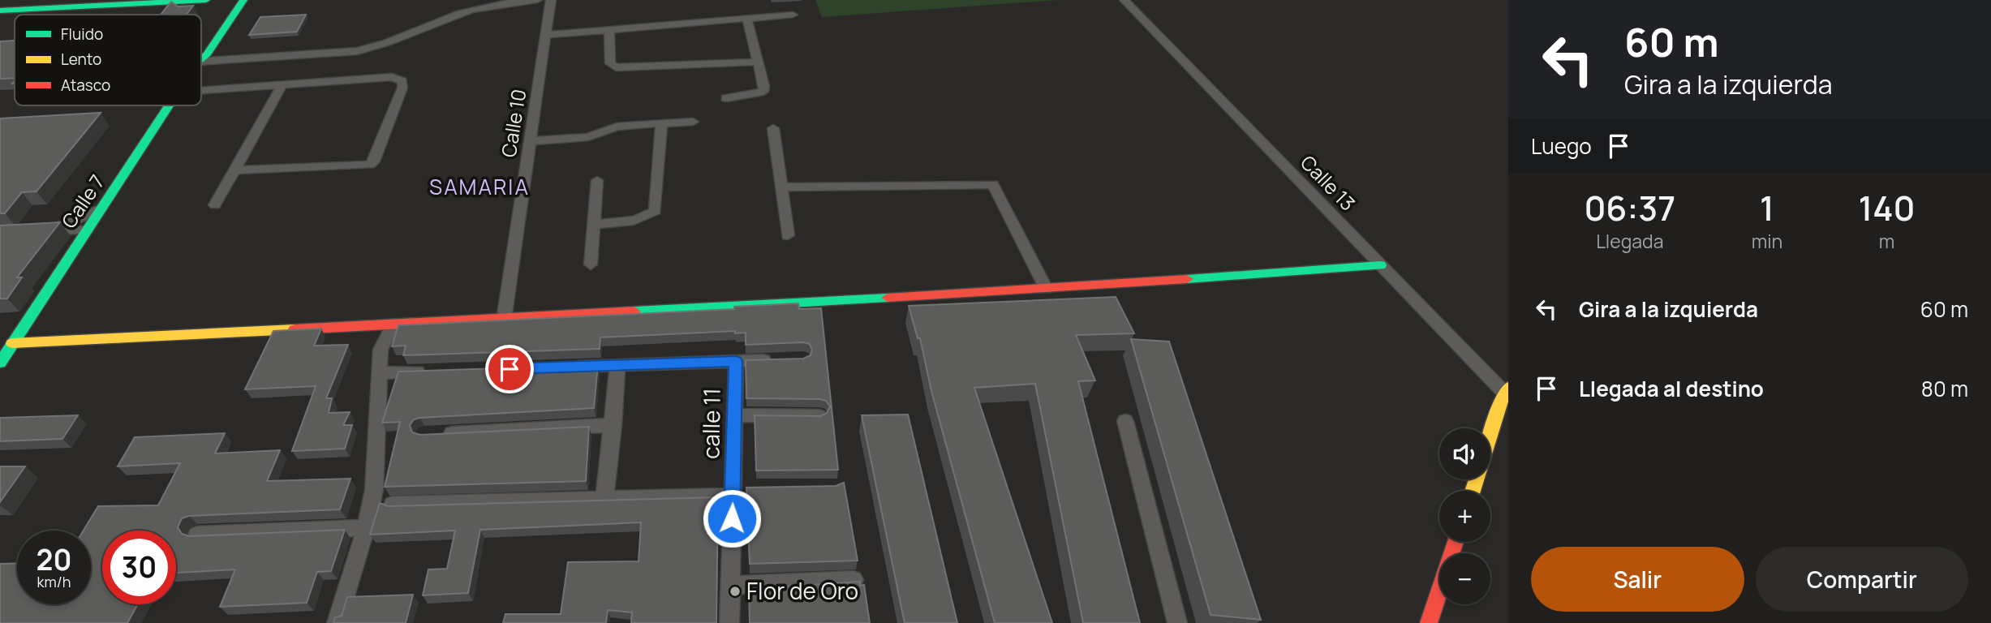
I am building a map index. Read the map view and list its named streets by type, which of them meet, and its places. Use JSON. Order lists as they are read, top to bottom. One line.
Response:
{"streets":{"street":["Calle 10","Calle 13","Calle 7","calle 11"]},"districts":["SAMARIA"],"places":["Flor de Oro"],"legend":["Fluido","Lento","Atasco"],"page":{"turn":["60 m","Gira a la izquierda"],"then":"Luego","eta":["06:37","Llegada","1","min","140","m"],"list":[{"name":"Gira a la izquierda","value":"60 m"},{"name":"Llegada al destino","value":"80 m"}],"map_buttons":["+","−"],"speed":"20 km/h","limit":"30","buttons":["Salir","Compartir"]}}
